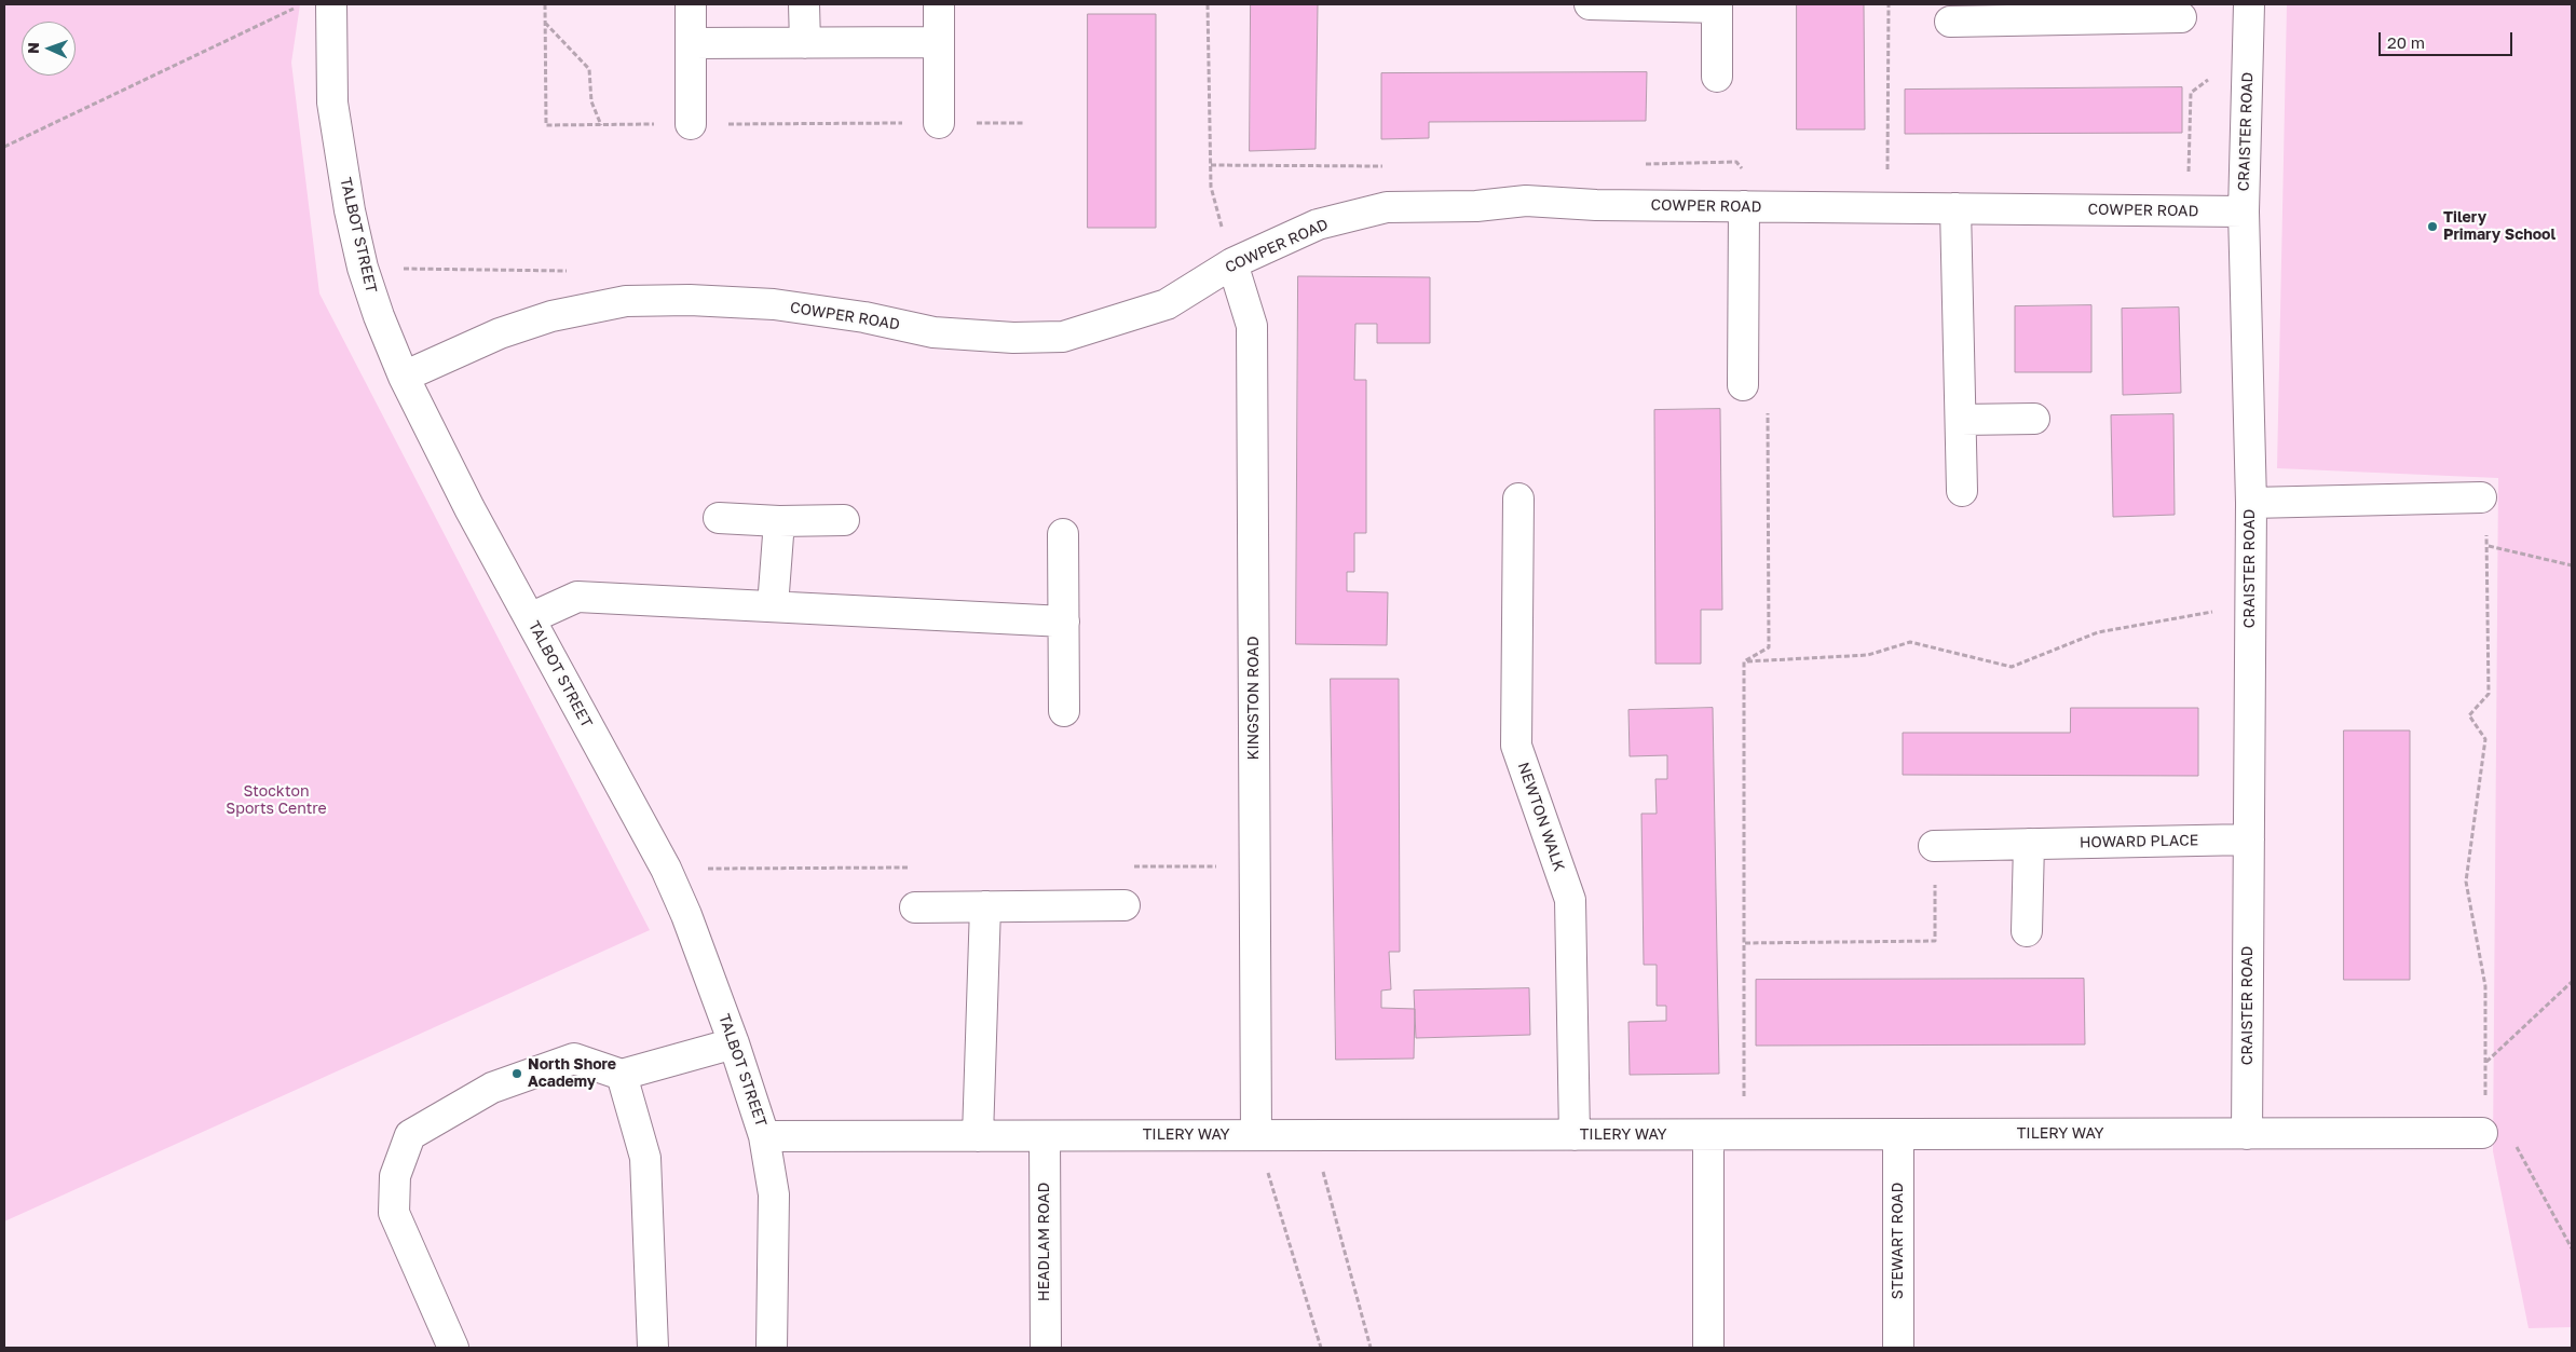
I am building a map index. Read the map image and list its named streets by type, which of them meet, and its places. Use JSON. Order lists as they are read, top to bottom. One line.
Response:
{"streets":{"street":["CRAISTER ROAD","COWPER ROAD","TALBOT STREET","KINGSTON ROAD","NEWTON WALK","HOWARD PLACE","TILERY WAY","STEWART ROAD","HEADLAM ROAD"]},"crossings":[["CRAISTER ROAD","COWPER ROAD"],["CRAISTER ROAD","HOWARD PLACE"],["CRAISTER ROAD","TILERY WAY"],["COWPER ROAD","TALBOT STREET"],["COWPER ROAD","KINGSTON ROAD"],["TALBOT STREET","TILERY WAY"],["KINGSTON ROAD","TILERY WAY"],["NEWTON WALK","TILERY WAY"],["TILERY WAY","STEWART ROAD"],["TILERY WAY","HEADLAM ROAD"]],"parks":["Stockton Sports Centre"],"places":["Tilery Primary School","North Shore Academy"],"scale_bar":"20 m","north":"left"}
